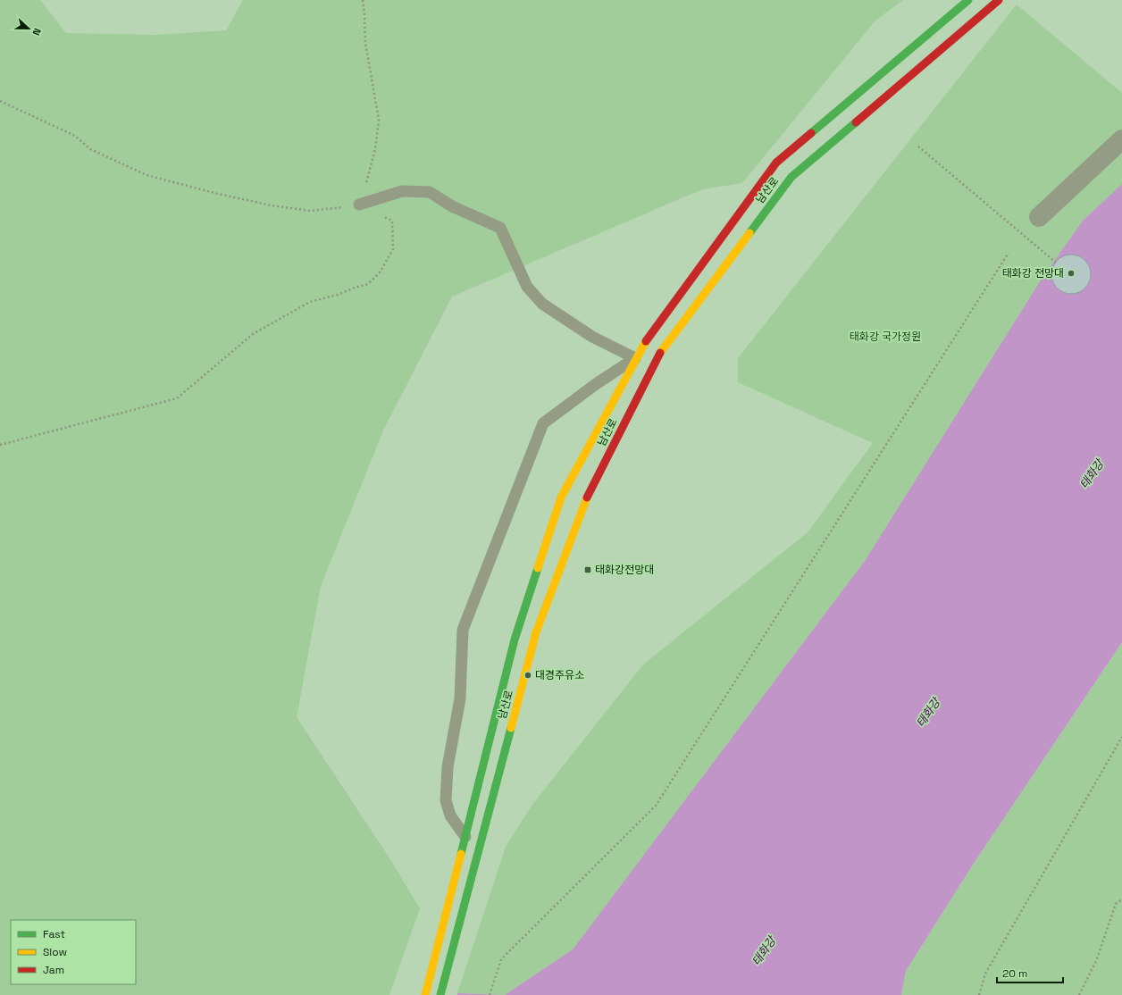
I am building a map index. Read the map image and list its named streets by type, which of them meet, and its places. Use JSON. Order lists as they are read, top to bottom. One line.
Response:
{"streets":{"main road":["남산로"]},"water":["태화강"],"parks":["태화강 국가정원"],"places":{"other":["태화강 전망대","대경주유소"],"transit":["태화강전망대"]},"legend":["Fast","Slow","Jam"],"scale_bar":"20 m","north":"right"}
